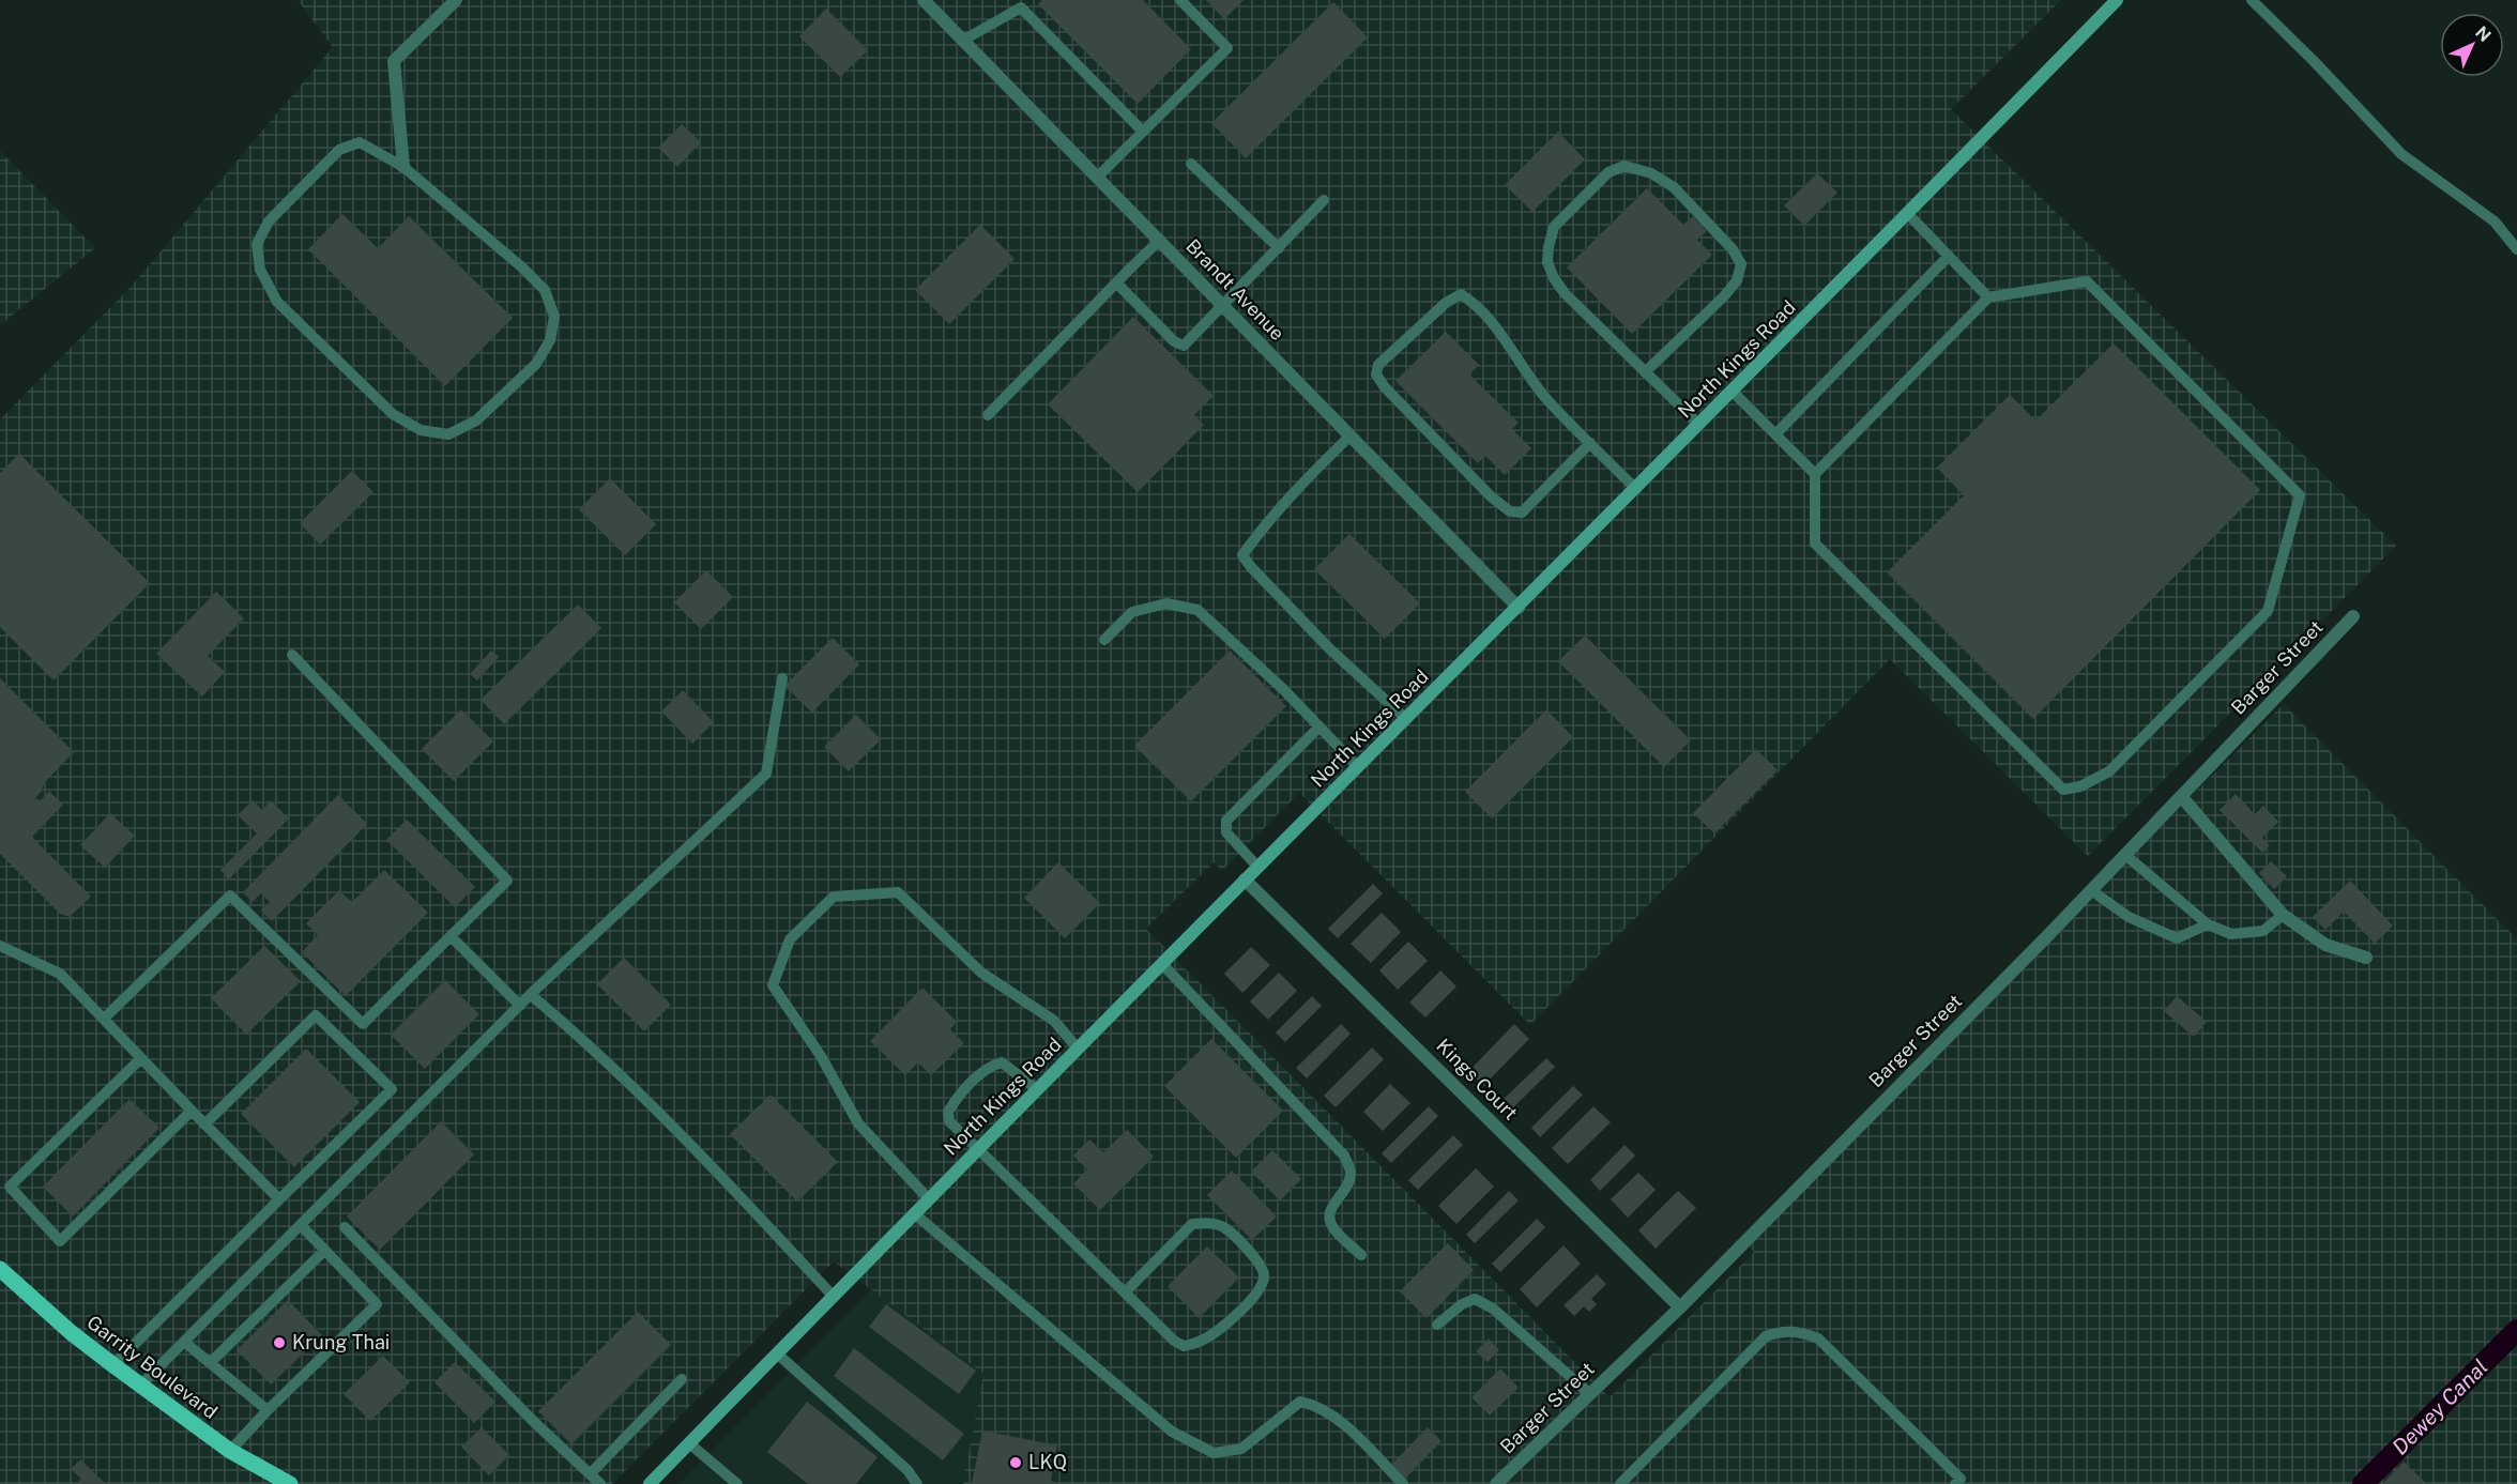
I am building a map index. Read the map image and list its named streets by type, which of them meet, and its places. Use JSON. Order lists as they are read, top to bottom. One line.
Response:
{"streets":{"main road":["Garrity Boulevard"],"street":["Brandt Avenue","North Kings Road","Barger Street","Kings Court"]},"crossings":[["Brandt Avenue","North Kings Road"],["North Kings Road","Kings Court"],["Barger Street","Kings Court"]],"water":["Dewey Canal"],"places":["Krung Thai","LKQ"],"north":"top right"}
